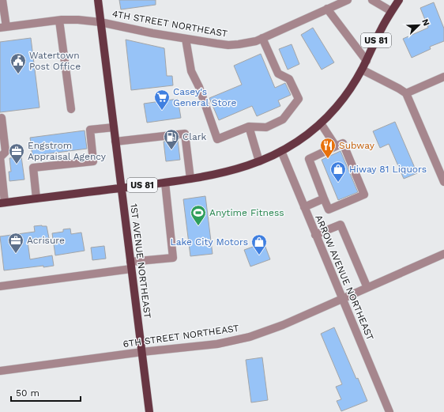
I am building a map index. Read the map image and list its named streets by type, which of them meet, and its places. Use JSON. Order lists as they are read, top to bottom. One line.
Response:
{"streets":{"main road":["US 81","1ST AVENUE NORTHEAST"],"street":["4TH STREET NORTHEAST","ARROW AVENUE NORTHEAST","6TH STREET NORTHEAST"]},"crossings":[["4TH STREET NORTHEAST","1ST AVENUE NORTHEAST"],["US 81","1ST AVENUE NORTHEAST"],["US 81","ARROW AVENUE NORTHEAST"],["1ST AVENUE NORTHEAST","6TH STREET NORTHEAST"],["ARROW AVENUE NORTHEAST","6TH STREET NORTHEAST"]],"places":{"public building":["Watertown Post Office"],"supermarket":["Casey's General Store"],"fuel station":["Clark"],"restaurant":["Subway"],"office":["Engstrom Appraisal Agency","Acrisure"],"shop":["Hiway 81 Liquors","Lake City Motors"],"sports":["Anytime Fitness"]},"scale_bar":"50 m","north":"top right"}
